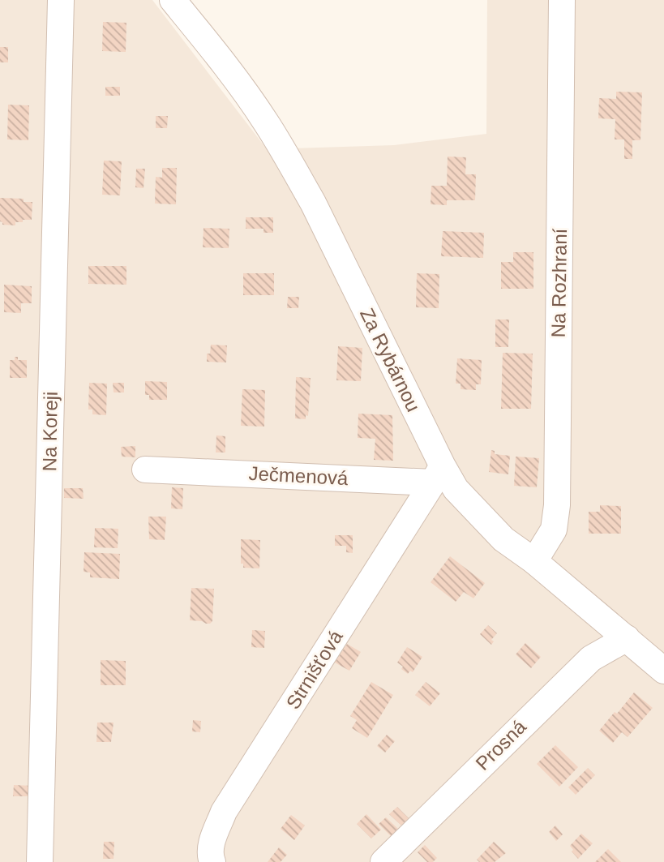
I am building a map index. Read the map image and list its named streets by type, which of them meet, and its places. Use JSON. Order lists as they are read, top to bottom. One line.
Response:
{"streets":{"street":["Na Rozhraní","Za Rybárnou","Na Koreji","Ječmenová","Strnišťová","Prosná"]},"crossings":[["Na Rozhraní","Za Rybárnou"],["Za Rybárnou","Ječmenová"],["Za Rybárnou","Strnišťová"],["Za Rybárnou","Prosná"],["Ječmenová","Strnišťová"]]}
